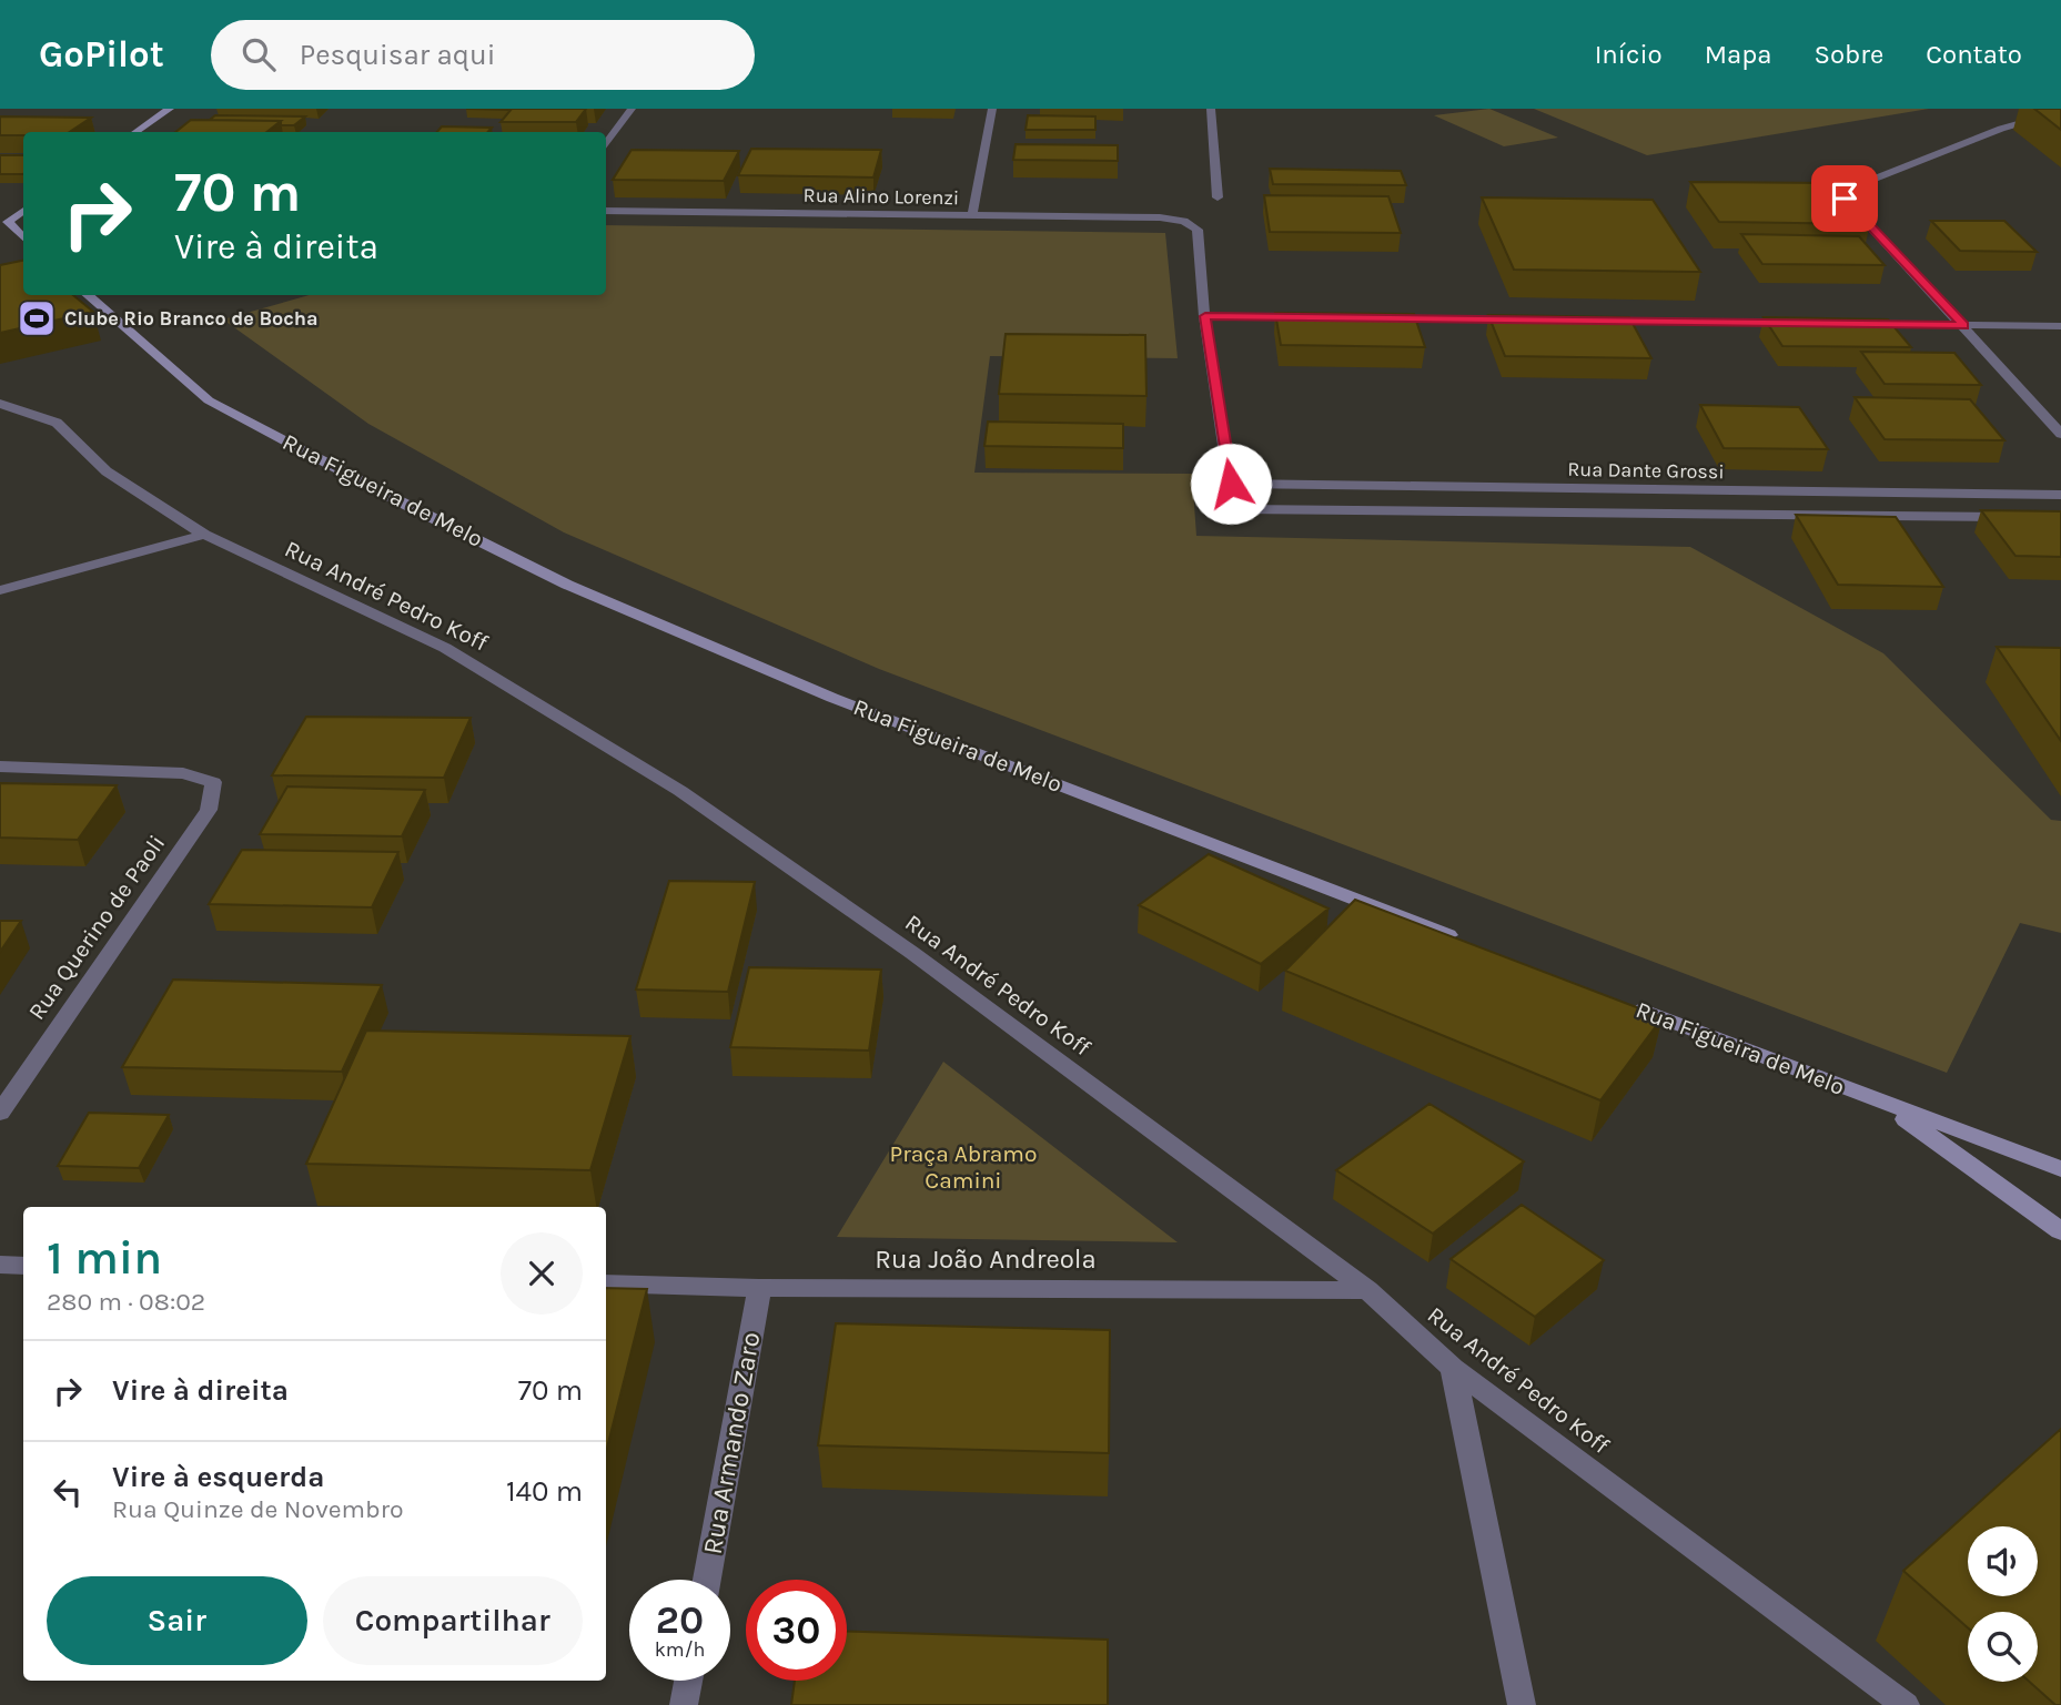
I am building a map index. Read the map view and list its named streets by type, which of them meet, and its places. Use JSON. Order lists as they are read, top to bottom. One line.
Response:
{"streets":{"main road":["Rua Figueira de Melo"],"street":["Rua Alino Lorenzi","Rua Dante Grossi","Rua André Pedro Koff","Rua Querino de Paoli","Rua João Andreola","Rua Armando Zaro"]},"crossings":[["Rua André Pedro Koff","Rua João Andreola"],["Rua João Andreola","Rua Armando Zaro"]],"parks":["Praça Abramo Camini"],"places":{"sports":["Clube Rio Branco de Bocha"]},"page":{"header":"GoPilot","search":"Pesquisar aqui","nav":["Início","Mapa","Sobre","Contato"],"turn":["70 m","Vire à direita"],"heading":["1 min","280 m · 08:02"],"list":[{"name":"Vire à direita","value":"70 m"},{"name":"Vire à esquerda","note":"Rua Quinze de Novembro","value":"140 m"}],"buttons":["Sair","Compartilhar"],"speed":"20 km/h","limit":"30"}}
